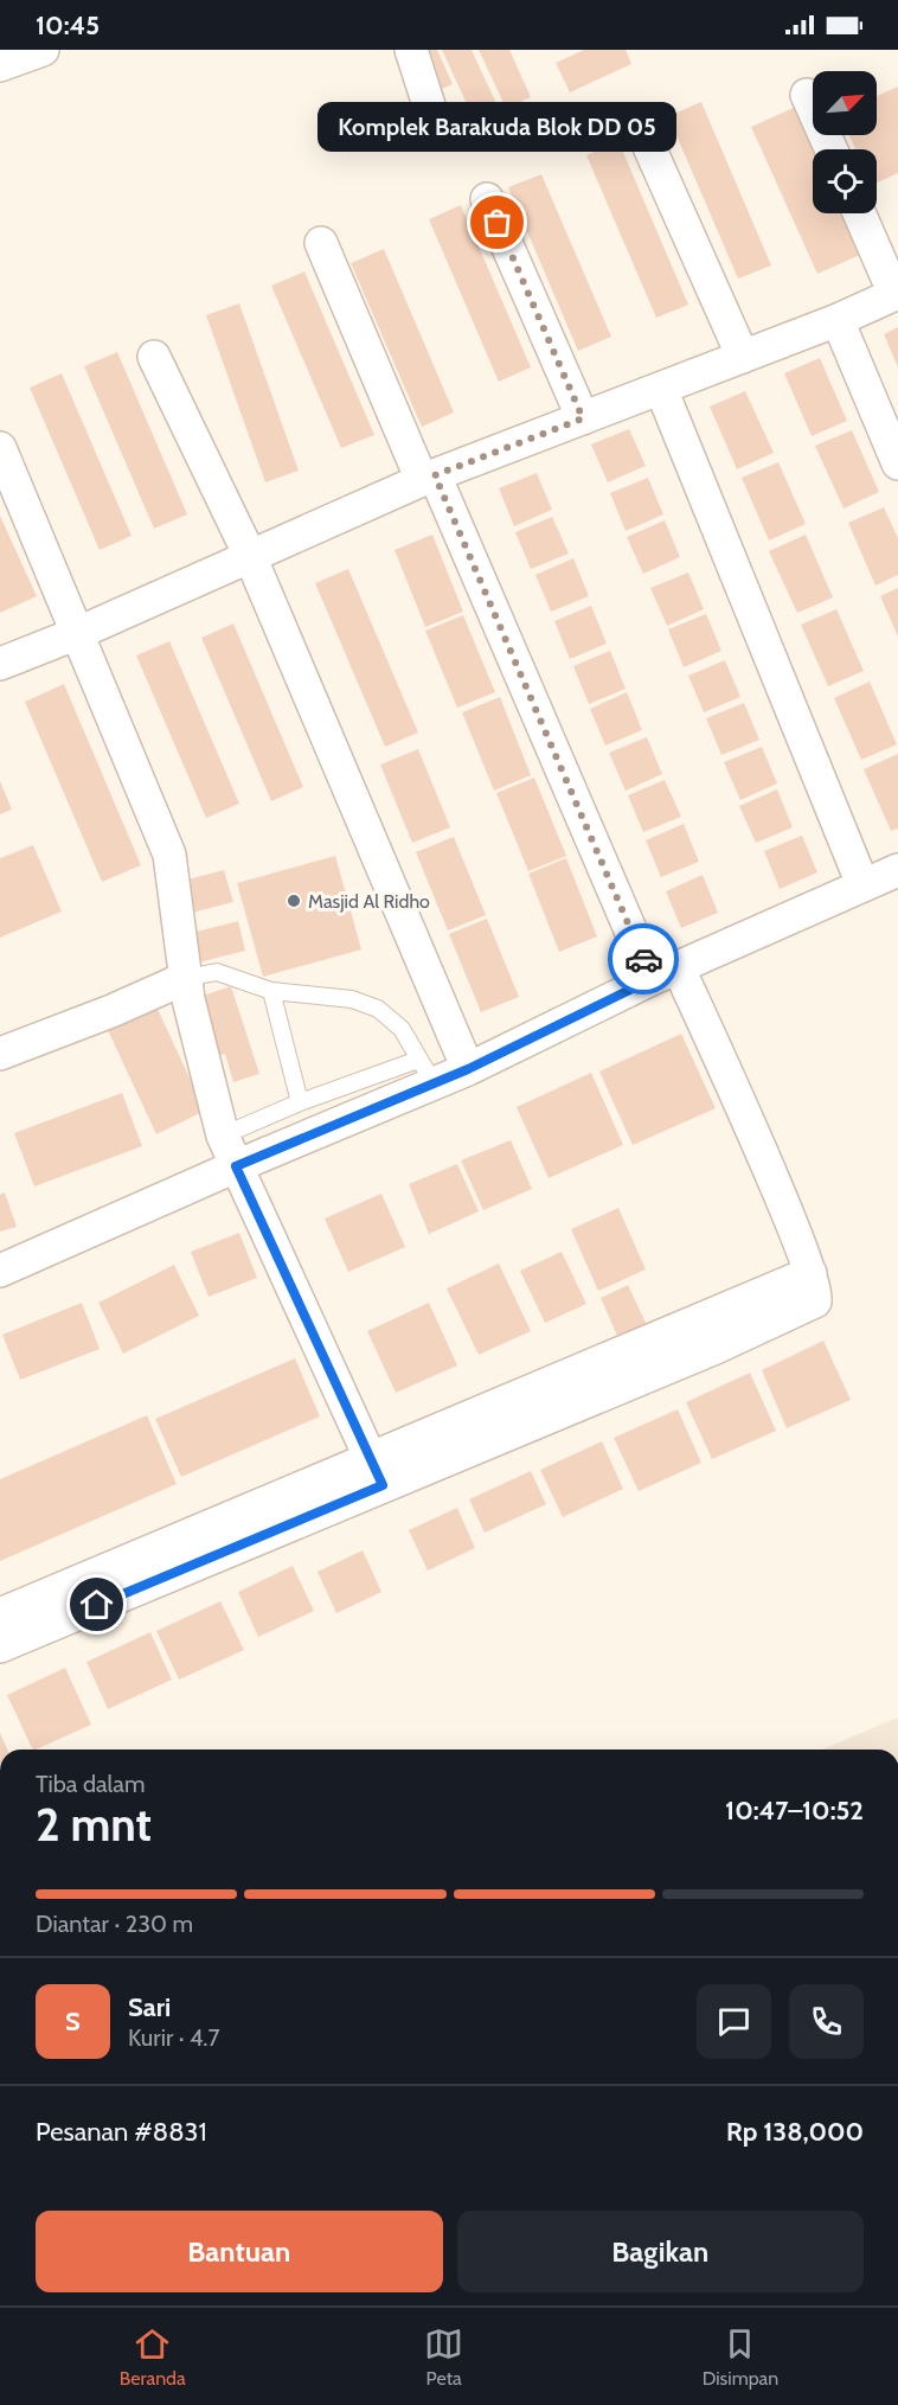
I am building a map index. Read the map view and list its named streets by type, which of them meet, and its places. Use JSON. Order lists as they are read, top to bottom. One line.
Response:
{"places":["Komplek Barakuda Blok DD 05","Masjid Al Ridho"],"north":"top right","page":{"status":"10:45","bubble":"Komplek Barakuda Blok DD 05","heading":["2 mnt","Tiba dalam","10:47–10:52"],"panel":["Sari","Kurir · 4.7","Pesanan #8831","Rp 138,000"],"bar":"Diantar · 230 m","round":"S","buttons":["Bantuan","Bagikan"],"tabs":["Beranda","Peta","Disimpan"]}}
